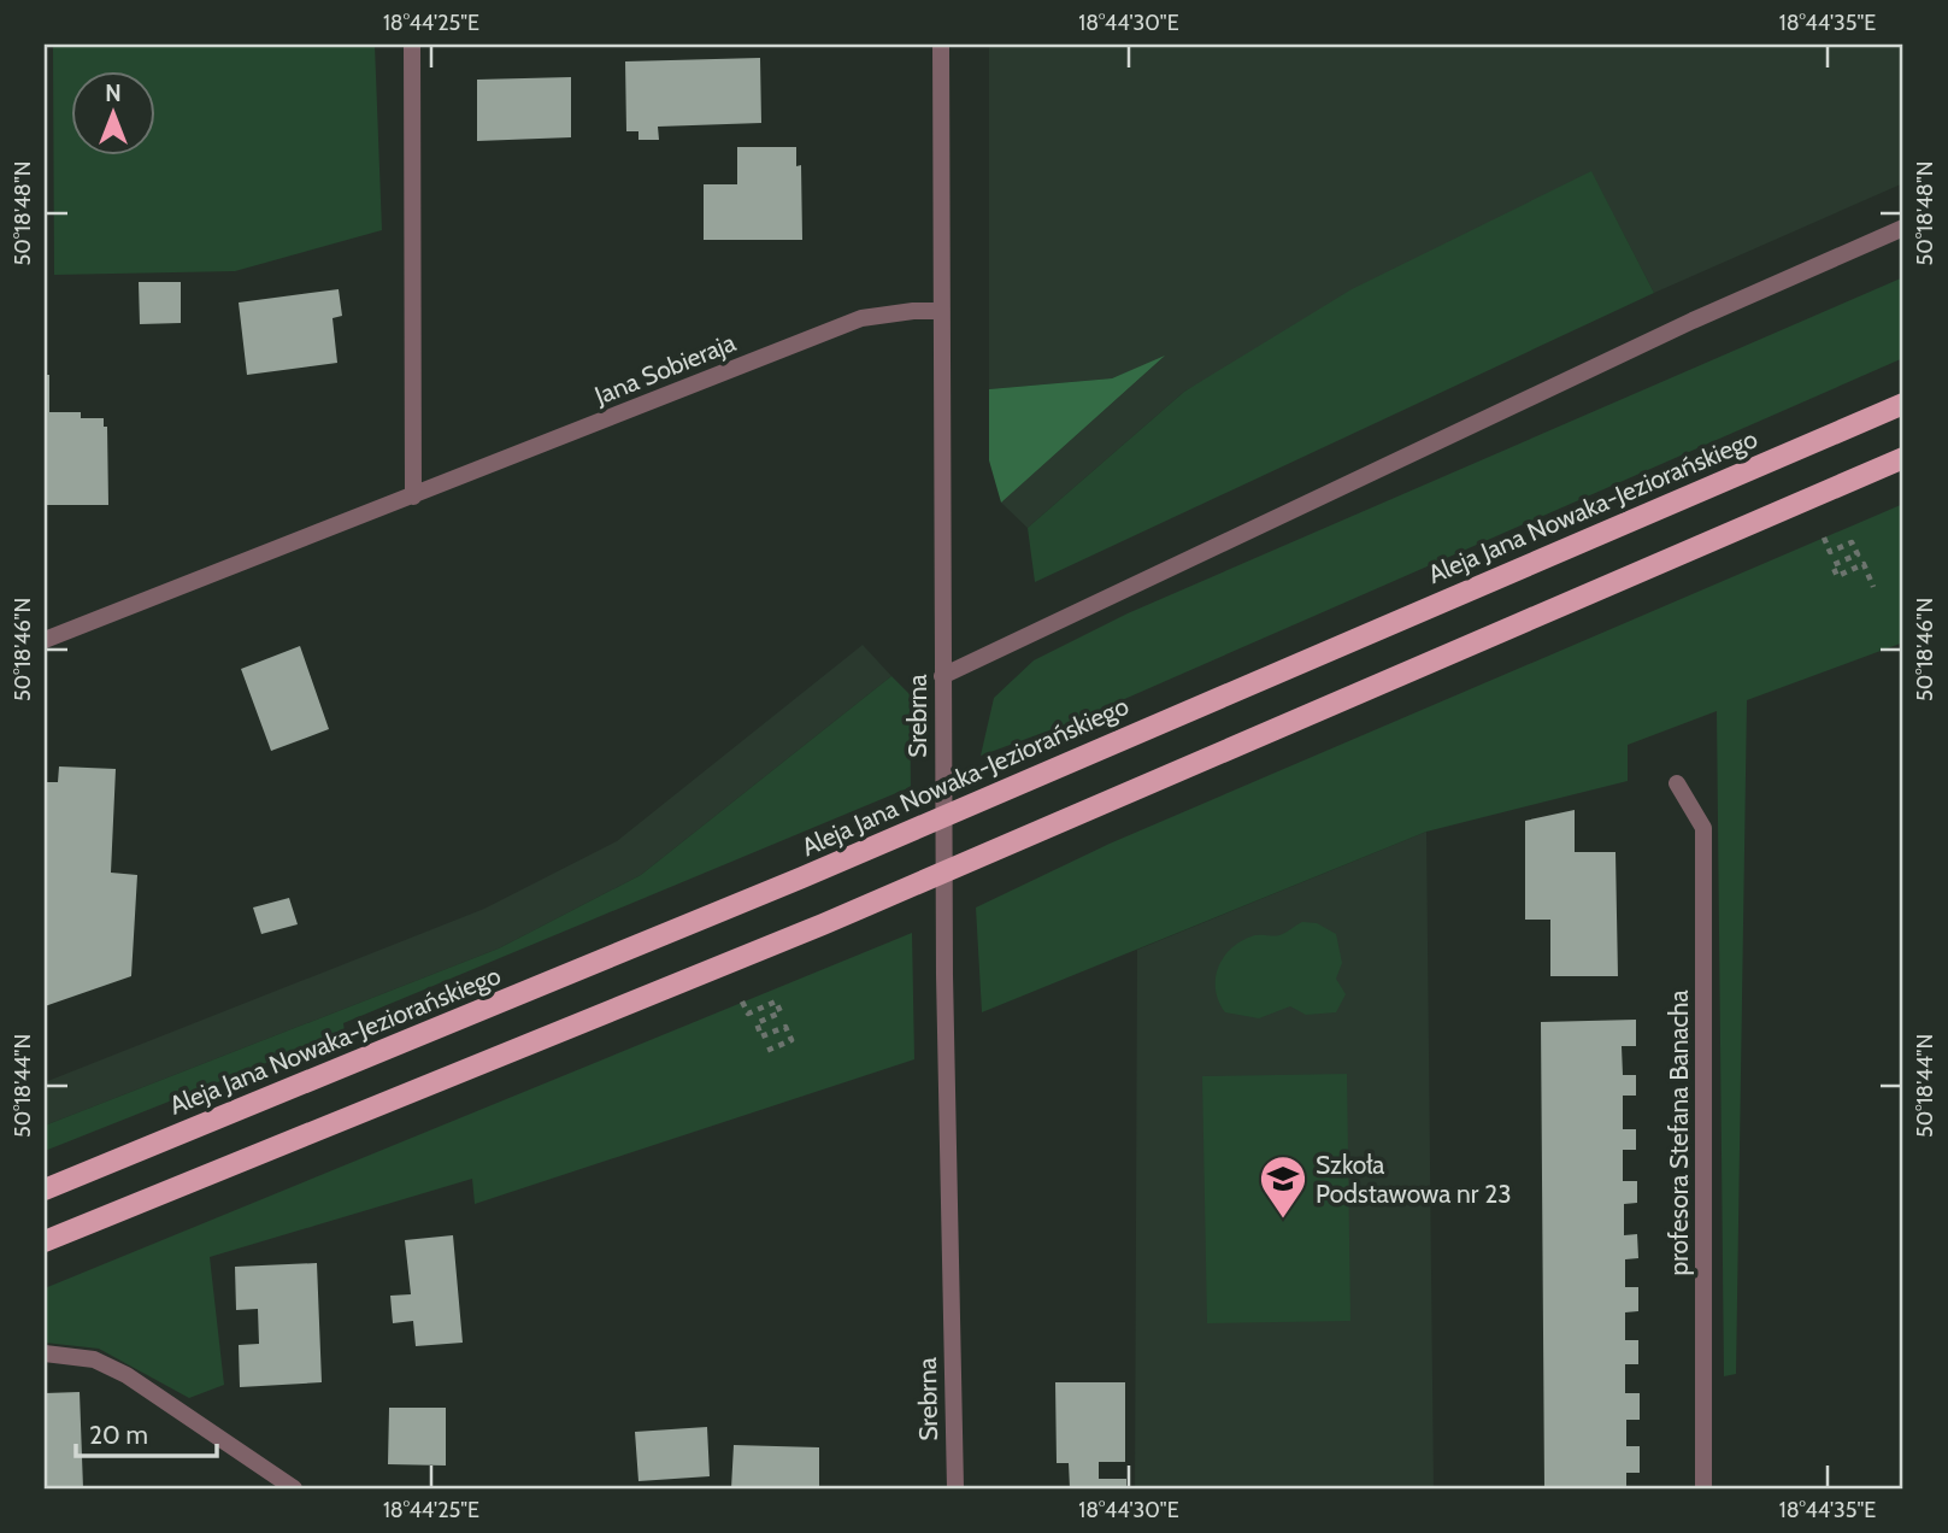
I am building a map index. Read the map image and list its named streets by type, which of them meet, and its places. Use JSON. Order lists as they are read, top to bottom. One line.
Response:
{"streets":{"main road":["Aleja Jana Nowaka-Jeziorańskiego"],"street":["Jana Sobieraja","Srebrna","profesora Stefana Banacha"]},"crossings":[["Jana Sobieraja","Srebrna"]],"places":{"school or university":["Szkoła Podstawowa nr 23"]},"scale_bar":"20 m","north":"top","coordinates":["18°44'25\"E","18°44'30\"E","18°44'35\"E","50°18'48\"N","50°18'46\"N","50°18'44\"N"]}
